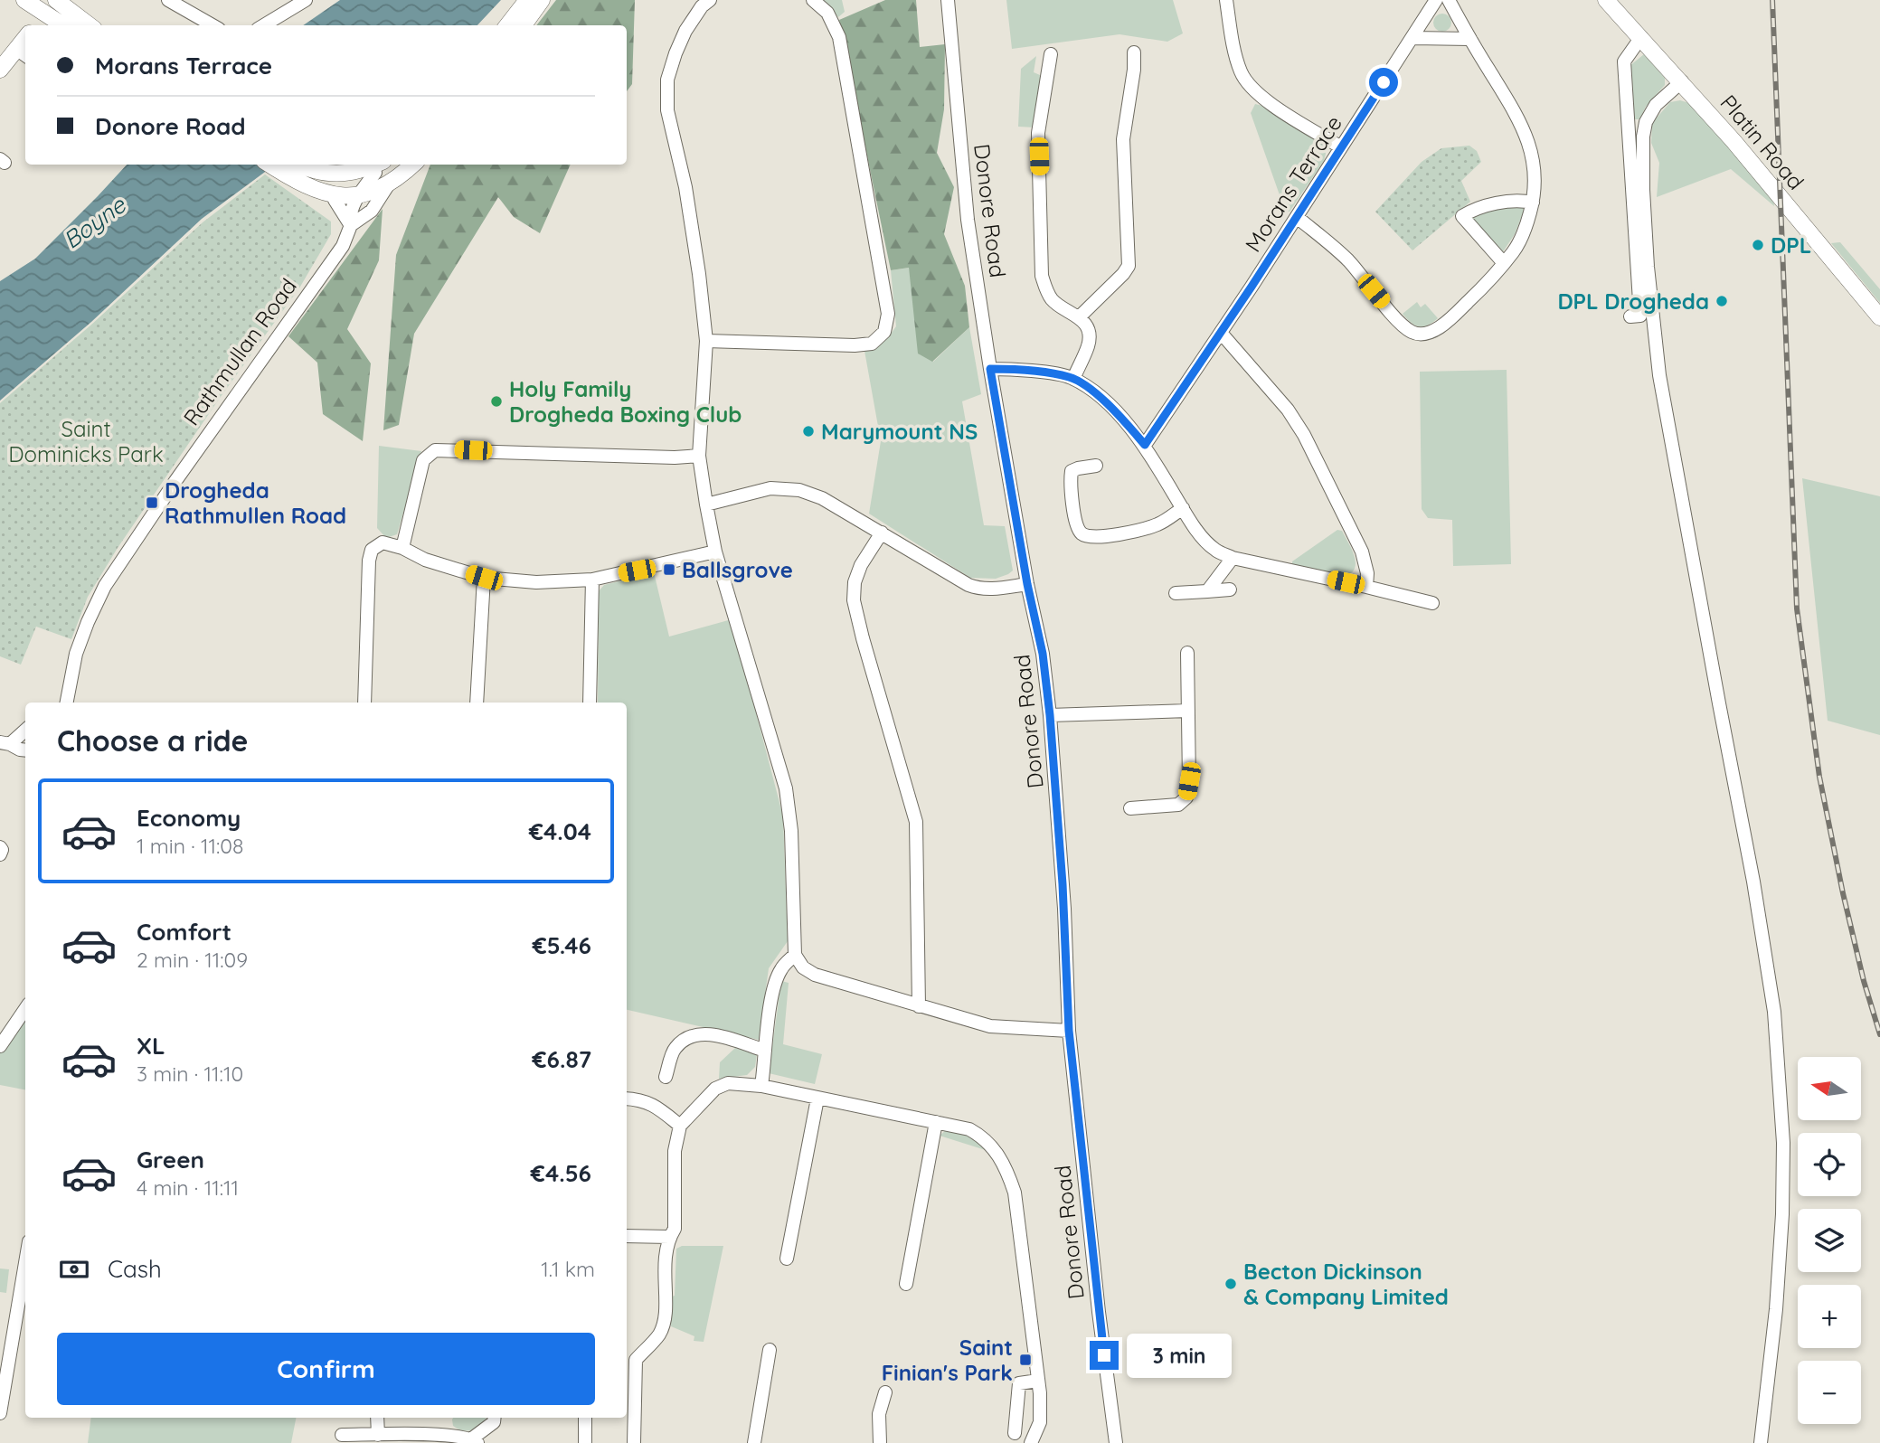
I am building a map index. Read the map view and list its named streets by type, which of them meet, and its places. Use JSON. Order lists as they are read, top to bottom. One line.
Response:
{"streets":{"main road":["Platin Road","Rathmullan Road"],"street":["Morans Terrace","Donore Road"]},"water":["Boyne"],"parks":["Saint Dominicks Park"],"places":{"other":["DPL","DPL Drogheda","Holy Family Drogheda Boxing Club","Marymount NS","Becton Dickinson & Company Limited"],"transit":["Drogheda Rathmullen Road","Ballsgrove","Saint Finian's Park"]},"north":"left","page":{"banner":["Morans Terrace","Donore Road"],"heading":"Choose a ride","list":[{"name":"Economy","note":"1 min · 11:08","value":"€4.04"},{"name":"Comfort","note":"2 min · 11:09","value":"€5.46"},{"name":"XL","note":"3 min · 11:10","value":"€6.87"},{"name":"Green","note":"4 min · 11:11","value":"€4.56"}],"map_buttons":["+","−"],"pay":["Cash","1.1 km"],"buttons":"Confirm","bubble":"3 min"}}
